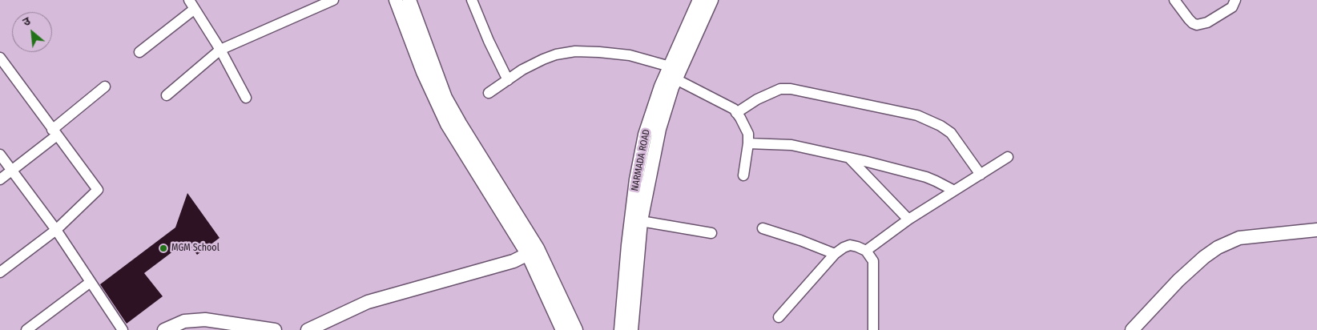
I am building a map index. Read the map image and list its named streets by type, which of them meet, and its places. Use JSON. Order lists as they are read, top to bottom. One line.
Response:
{"streets":{"street":["NARMADA ROAD"]},"places":["MGM School"],"north":"top left"}
